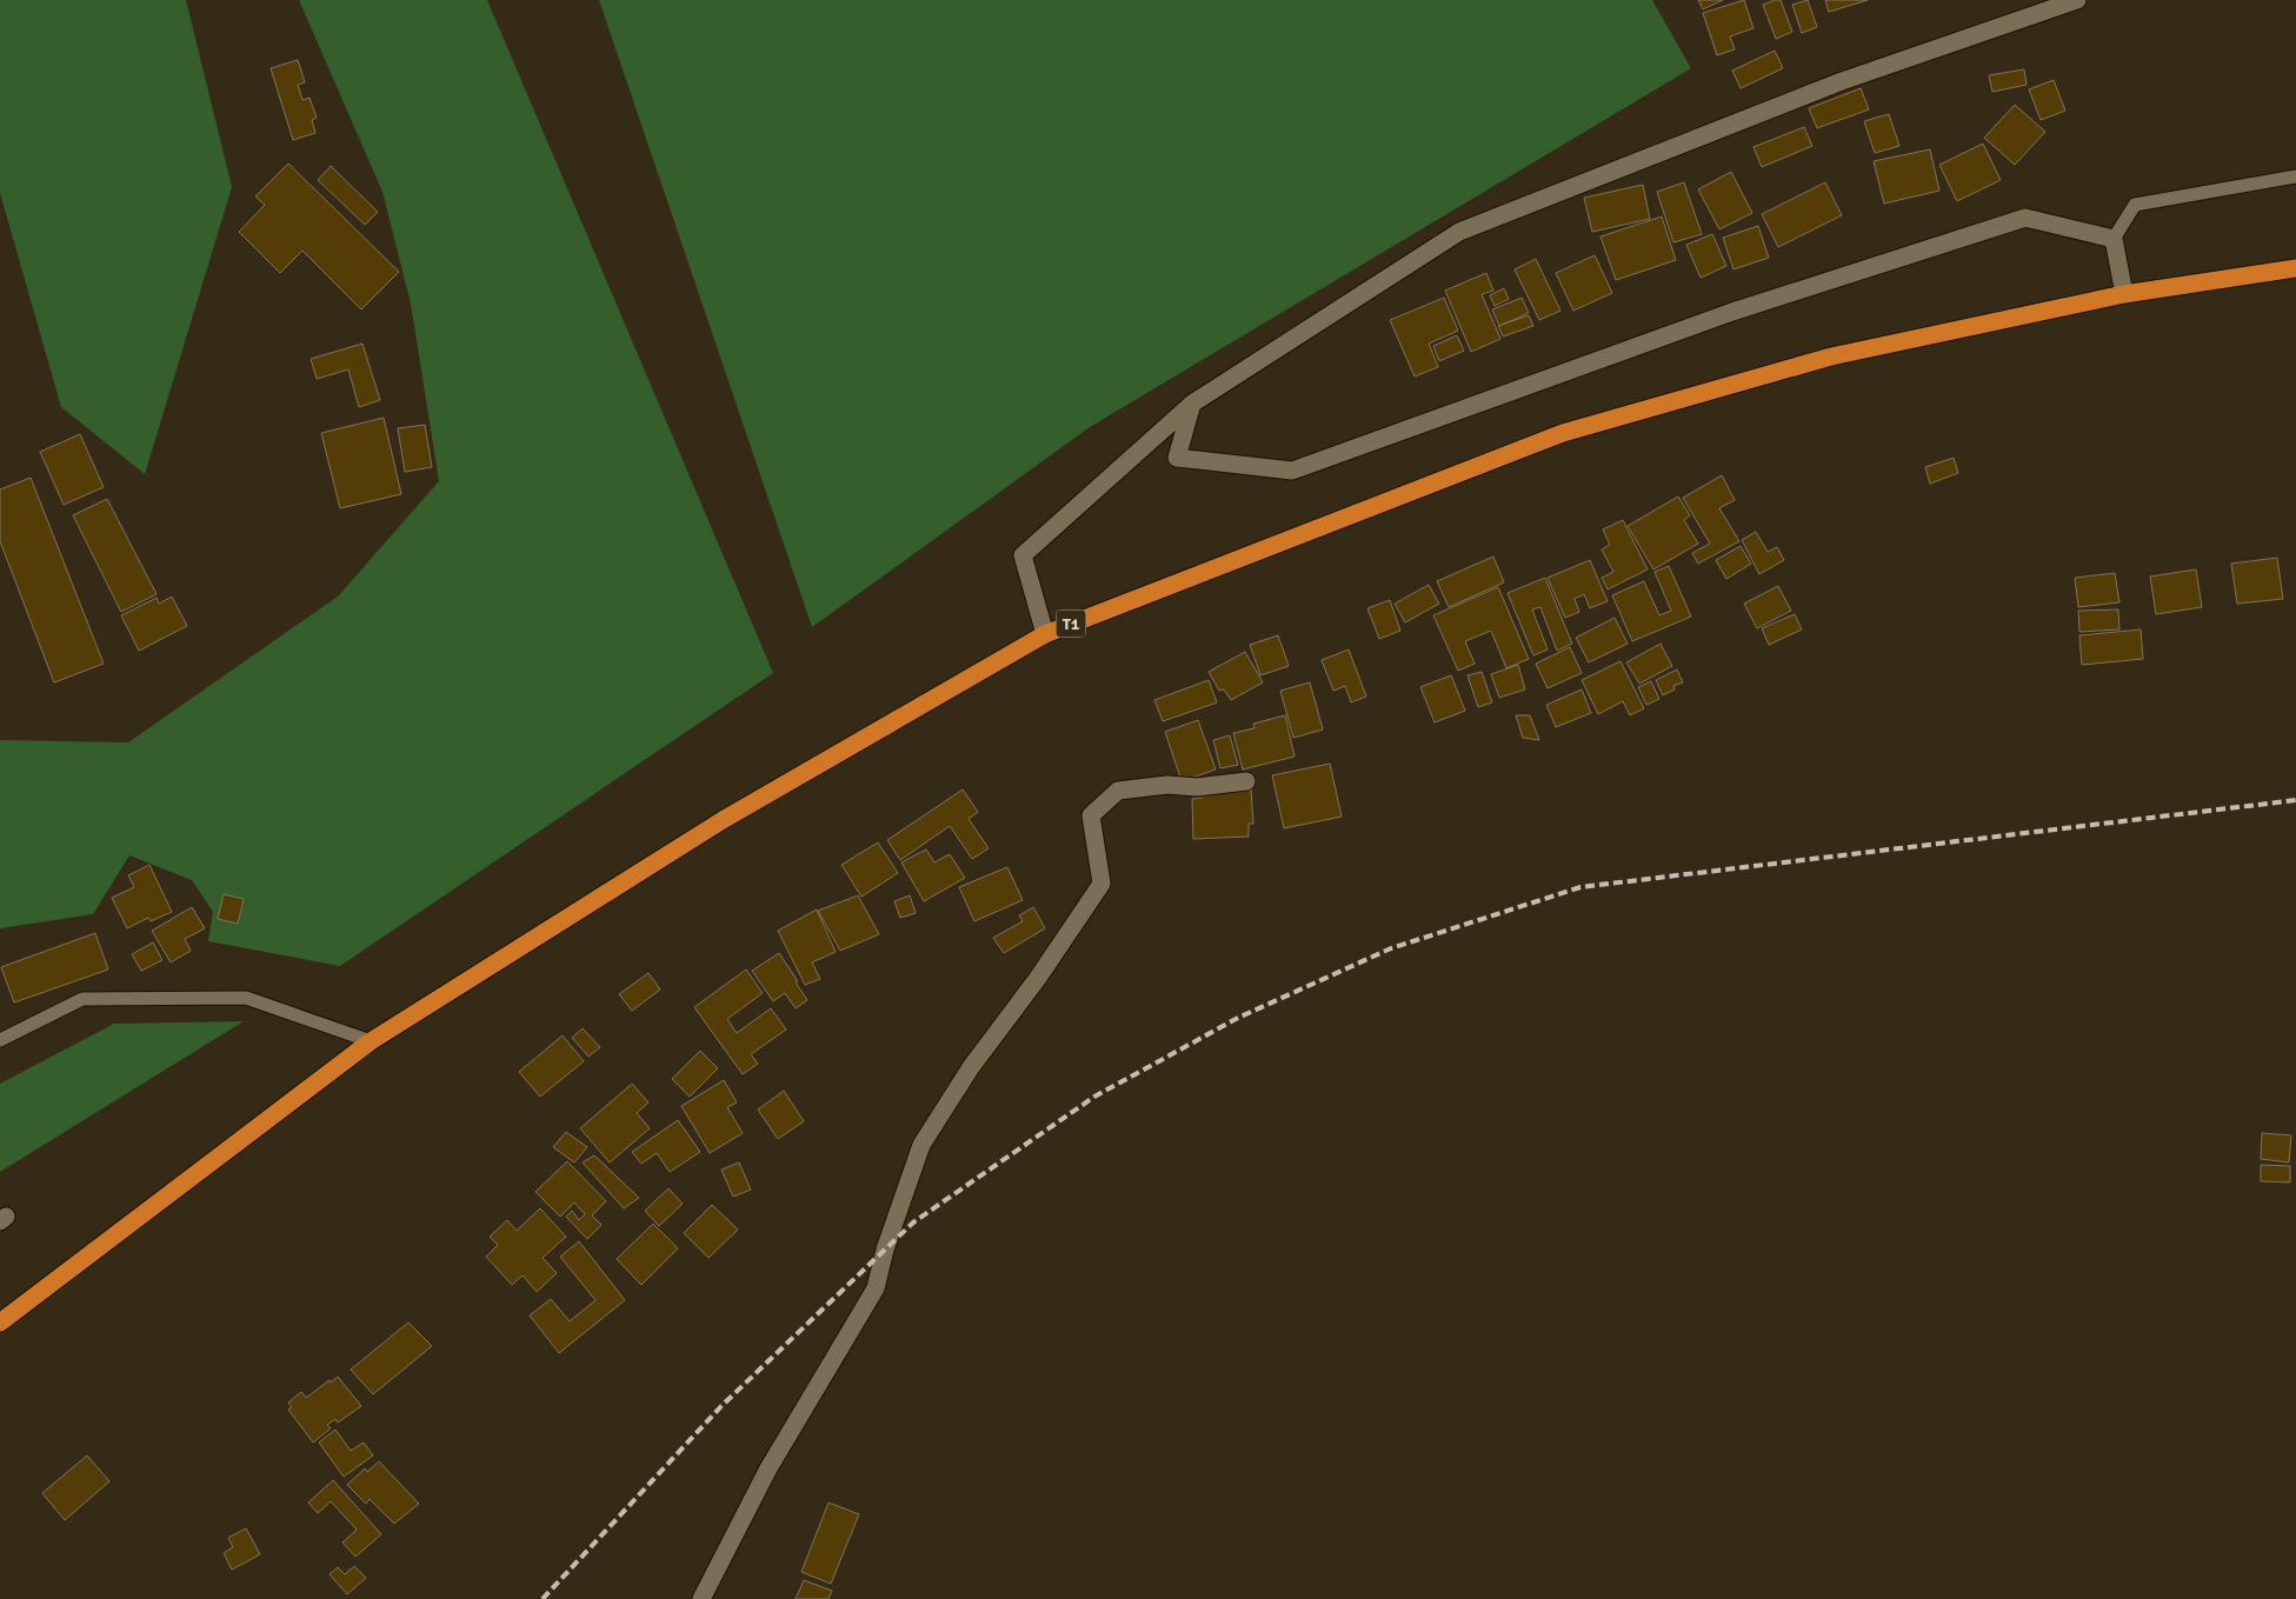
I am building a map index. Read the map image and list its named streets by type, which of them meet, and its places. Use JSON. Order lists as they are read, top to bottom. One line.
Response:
{"streets":{"highway":["T1"]}}
